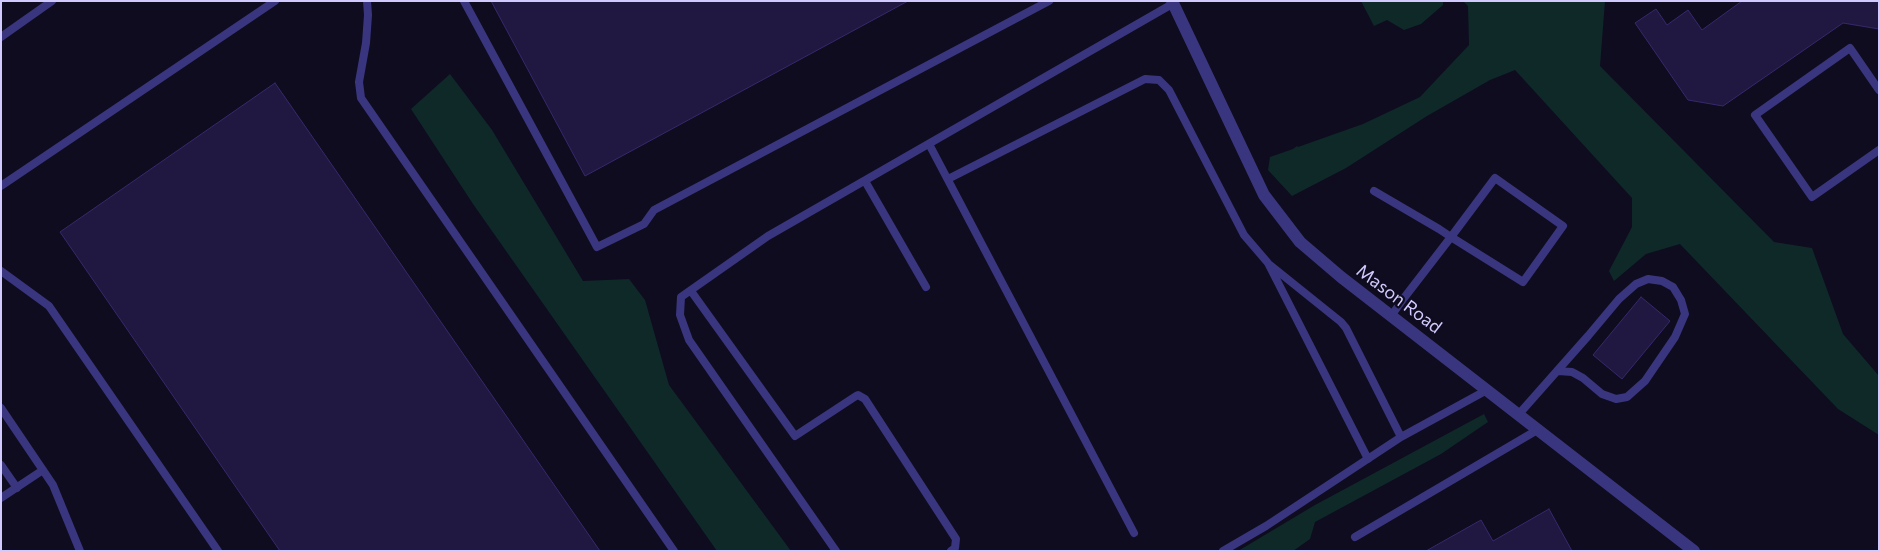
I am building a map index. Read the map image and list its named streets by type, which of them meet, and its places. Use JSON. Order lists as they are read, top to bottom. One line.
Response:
{"streets":{"street":["Mason Road"]}}
